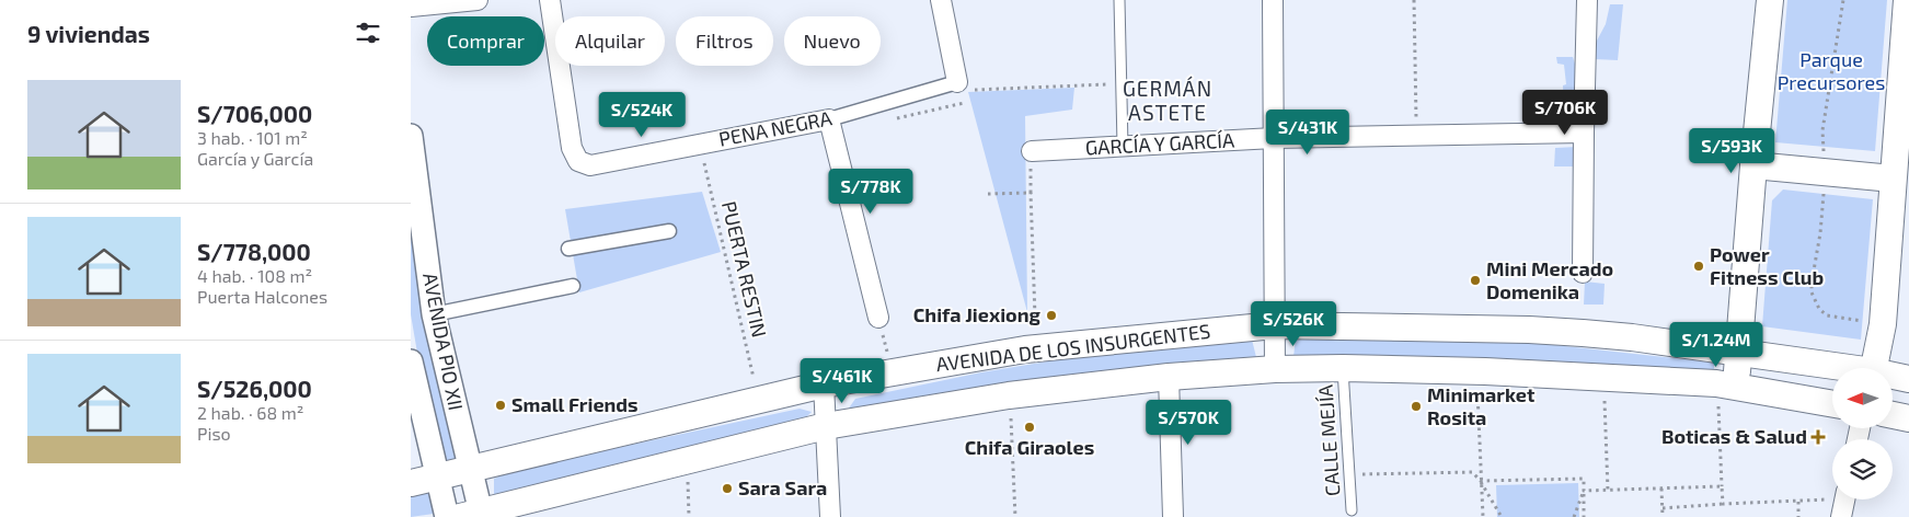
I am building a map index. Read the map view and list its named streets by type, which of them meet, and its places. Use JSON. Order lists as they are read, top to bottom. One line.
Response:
{"streets":{"main road":["AVENIDA DE LOS INSURGENTES"],"street":["PENA NEGRA","GARCÍA Y GARCÍA","AVENIDA PIO XII"],"lane":["CALLE MEJÍA"],"path":["PUERTA RESTIN"]},"crossings":[["PENA NEGRA","PUERTA RESTIN"],["PUERTA RESTIN","AVENIDA DE LOS INSURGENTES"],["AVENIDA PIO XII","AVENIDA DE LOS INSURGENTES"],["AVENIDA DE LOS INSURGENTES","CALLE MEJÍA"]],"districts":["GERMÁN ASTETE"],"parks":["Parque Precursores"],"places":{"other":["Power Fitness Club","Mini Mercado Domenika","Chifa Jiexiong","Small Friends","Minimarket Rosita","Chifa Giraoles","Sara Sara"],"health":["Boticas & Salud"]},"north":"left","page":{"heading":"9 viviendas","chip":["Comprar","Alquilar","Filtros","Nuevo"],"list":[{"name":"S/706,000","note":"3 hab. · 101 m² · García y García"},{"name":"S/778,000","note":"4 hab. · 108 m² · Puerta Halcones"},{"name":"S/526,000","note":"2 hab. · 68 m² · Piso"}],"price":["S/706K","S/524K","S/431K","S/593K","S/778K","S/526K","S/1.24M","S/461K","S/570K"]}}
